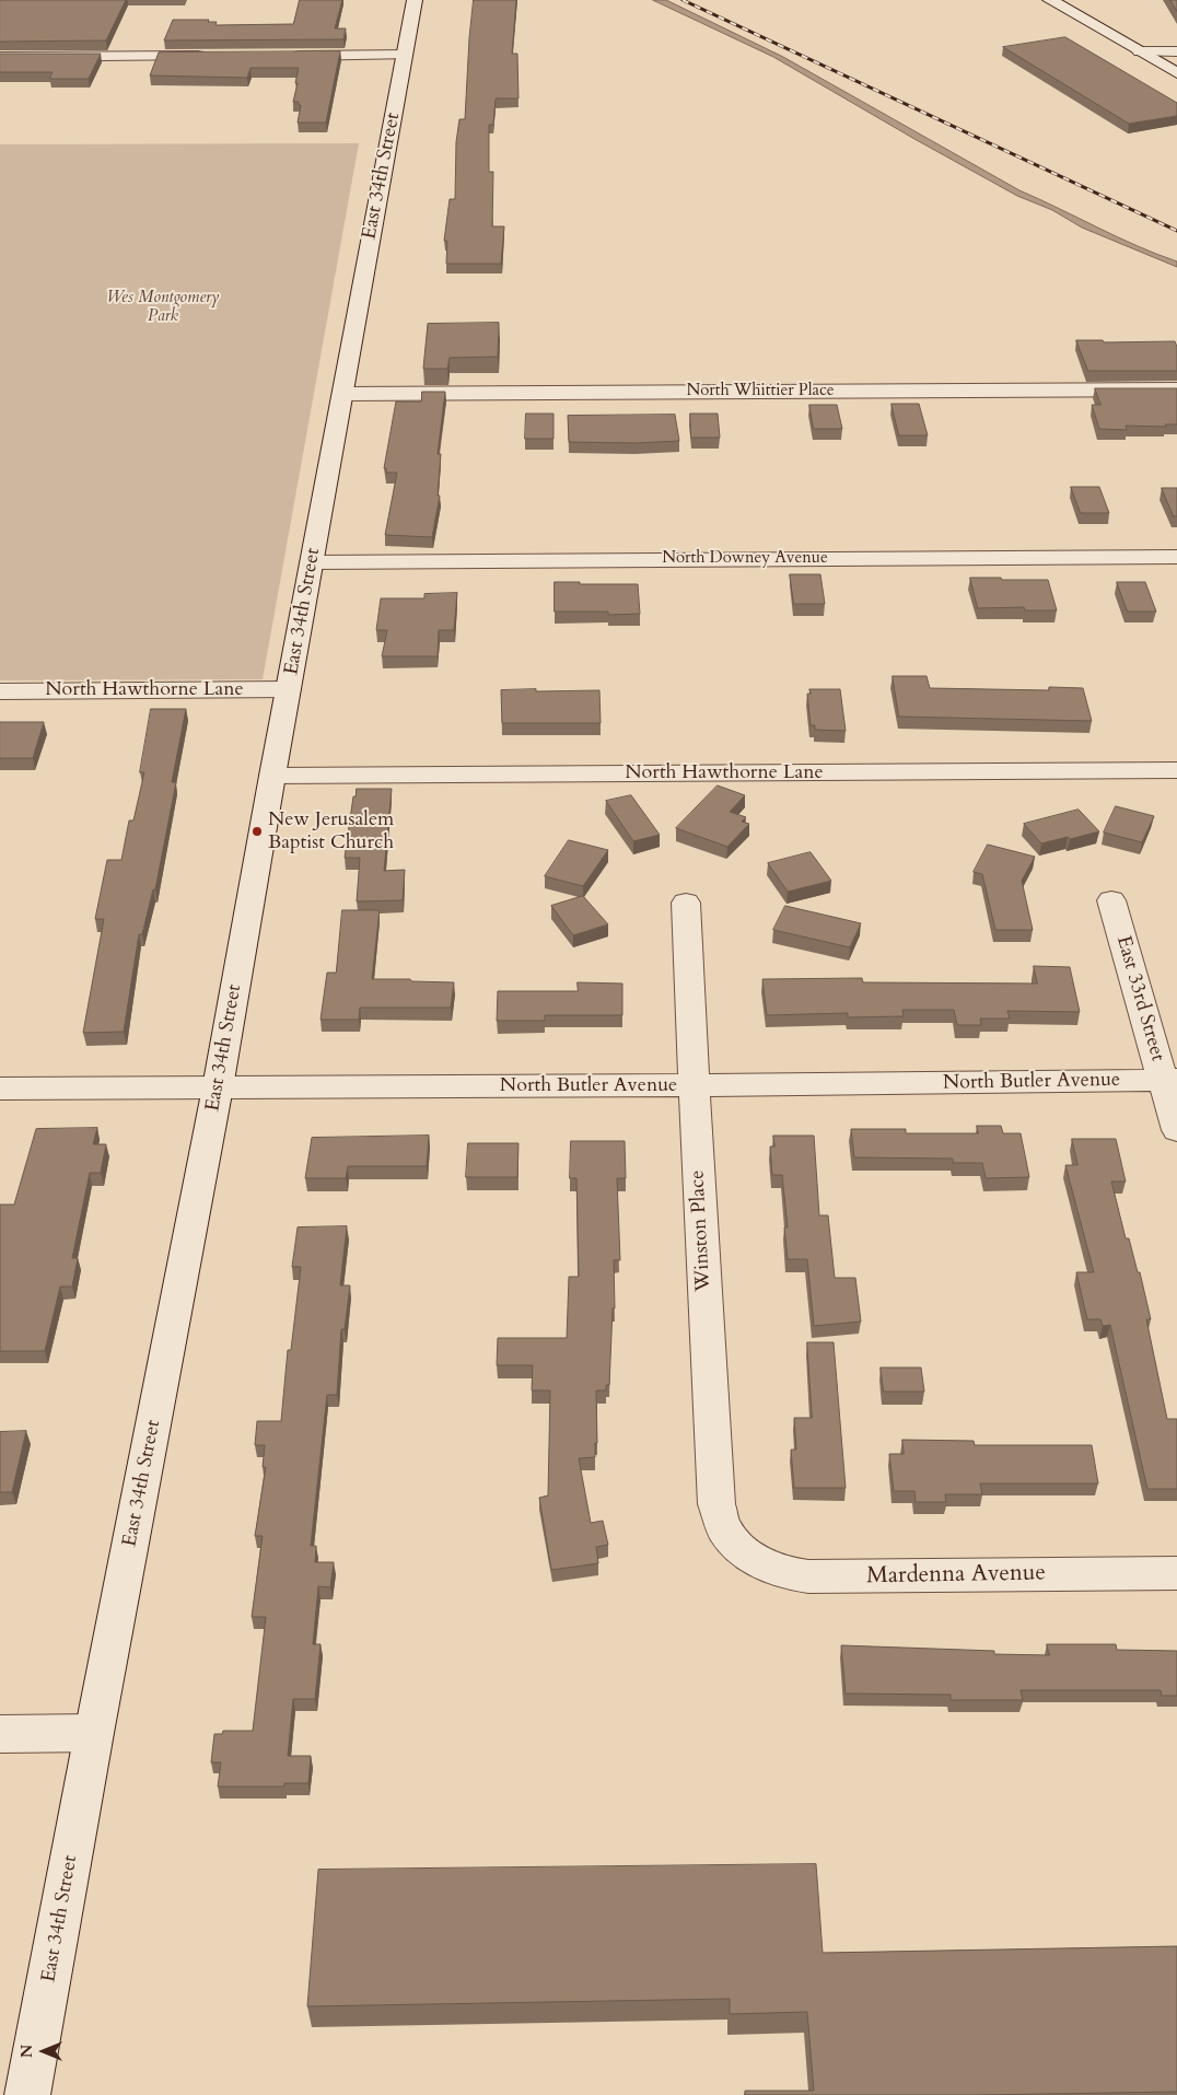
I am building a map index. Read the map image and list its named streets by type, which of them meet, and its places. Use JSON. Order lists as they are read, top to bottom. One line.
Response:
{"streets":{"street":["East 34th Street","North Whittier Place","North Downey Avenue","North Hawthorne Lane","East 33rd Street","North Butler Avenue","Winston Place","Mardenna Avenue"]},"crossings":[["East 34th Street","North Whittier Place"],["East 34th Street","North Downey Avenue"],["East 34th Street","North Hawthorne Lane"],["East 34th Street","North Butler Avenue"],["East 33rd Street","North Butler Avenue"],["North Butler Avenue","Winston Place"],["Winston Place","Mardenna Avenue"]],"parks":["Wes Montgomery Park"],"places":["New Jerusalem Baptist Church"],"north":"left"}
